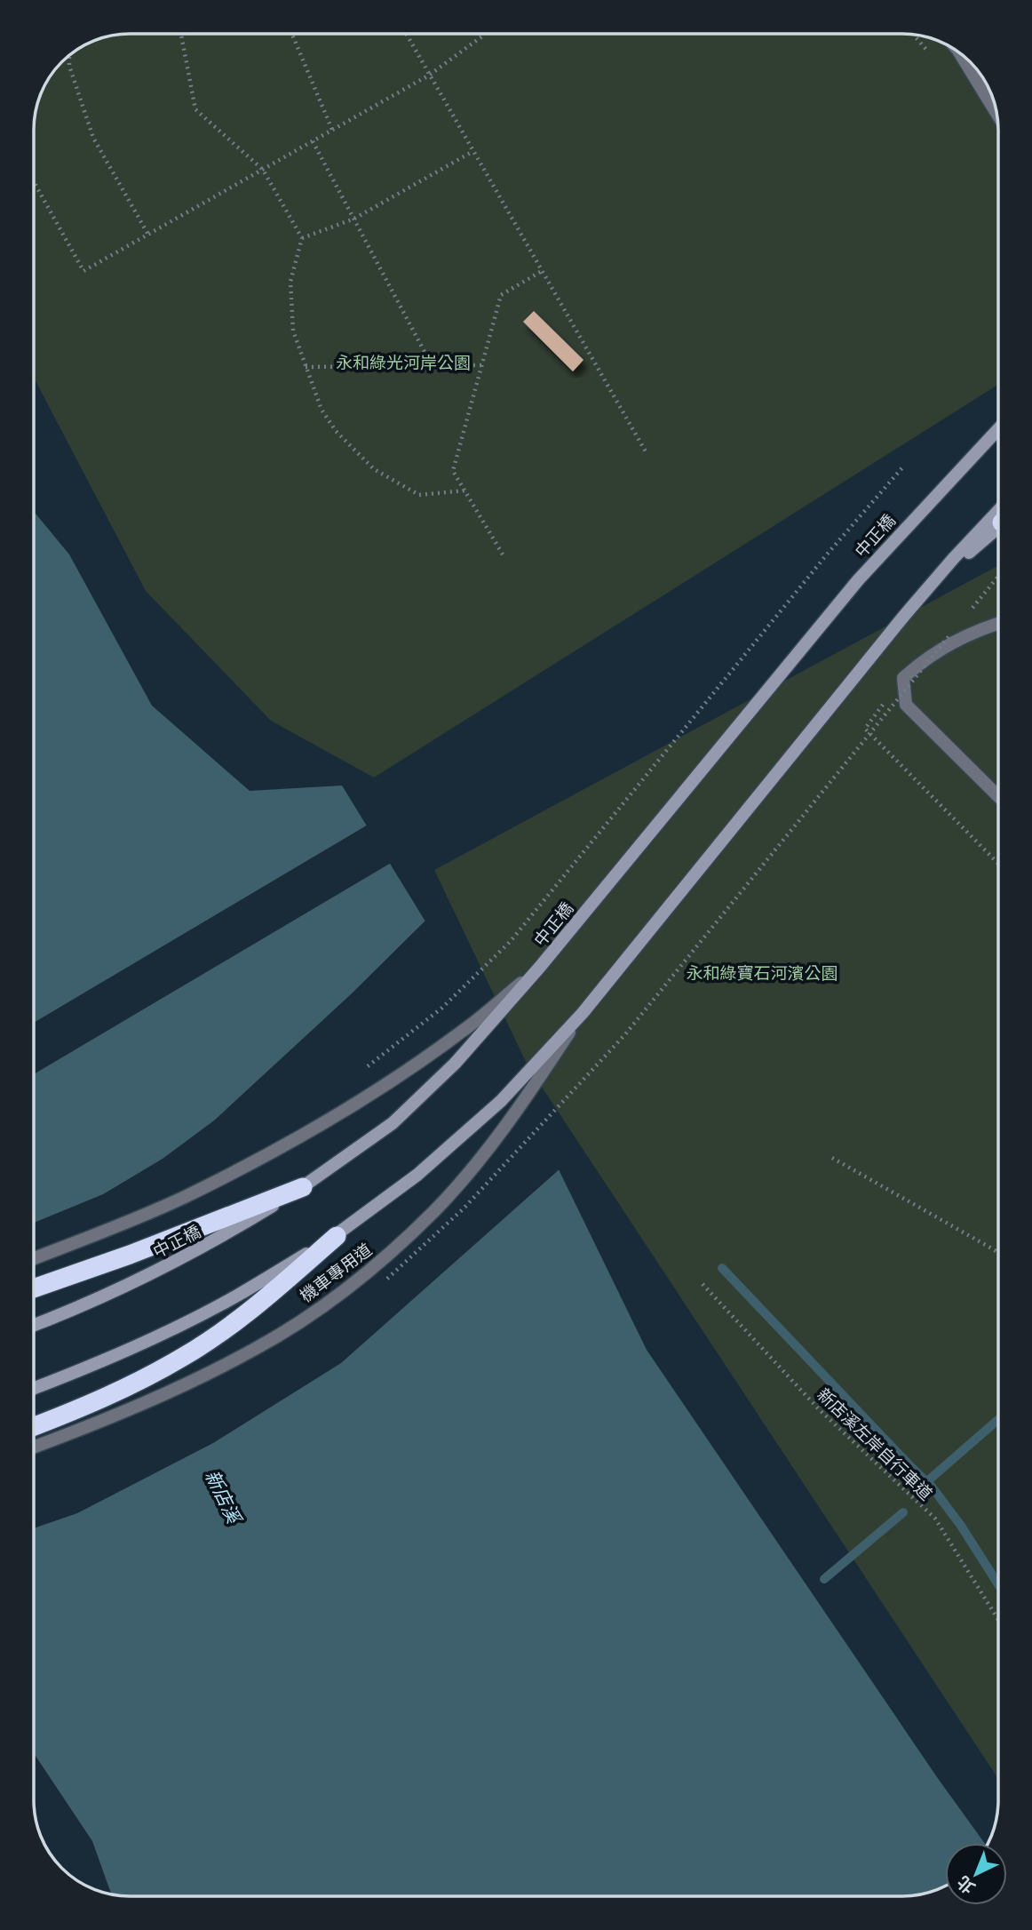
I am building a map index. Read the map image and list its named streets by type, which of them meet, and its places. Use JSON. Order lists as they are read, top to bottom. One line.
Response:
{"streets":{"main road":["中正橋"],"lane":["機車專用道"],"path":["新店溪左岸自行車道"]},"water":["新店溪"],"parks":["永和綠光河岸公園","永和綠寶石河濱公園"],"north":"bottom left"}
